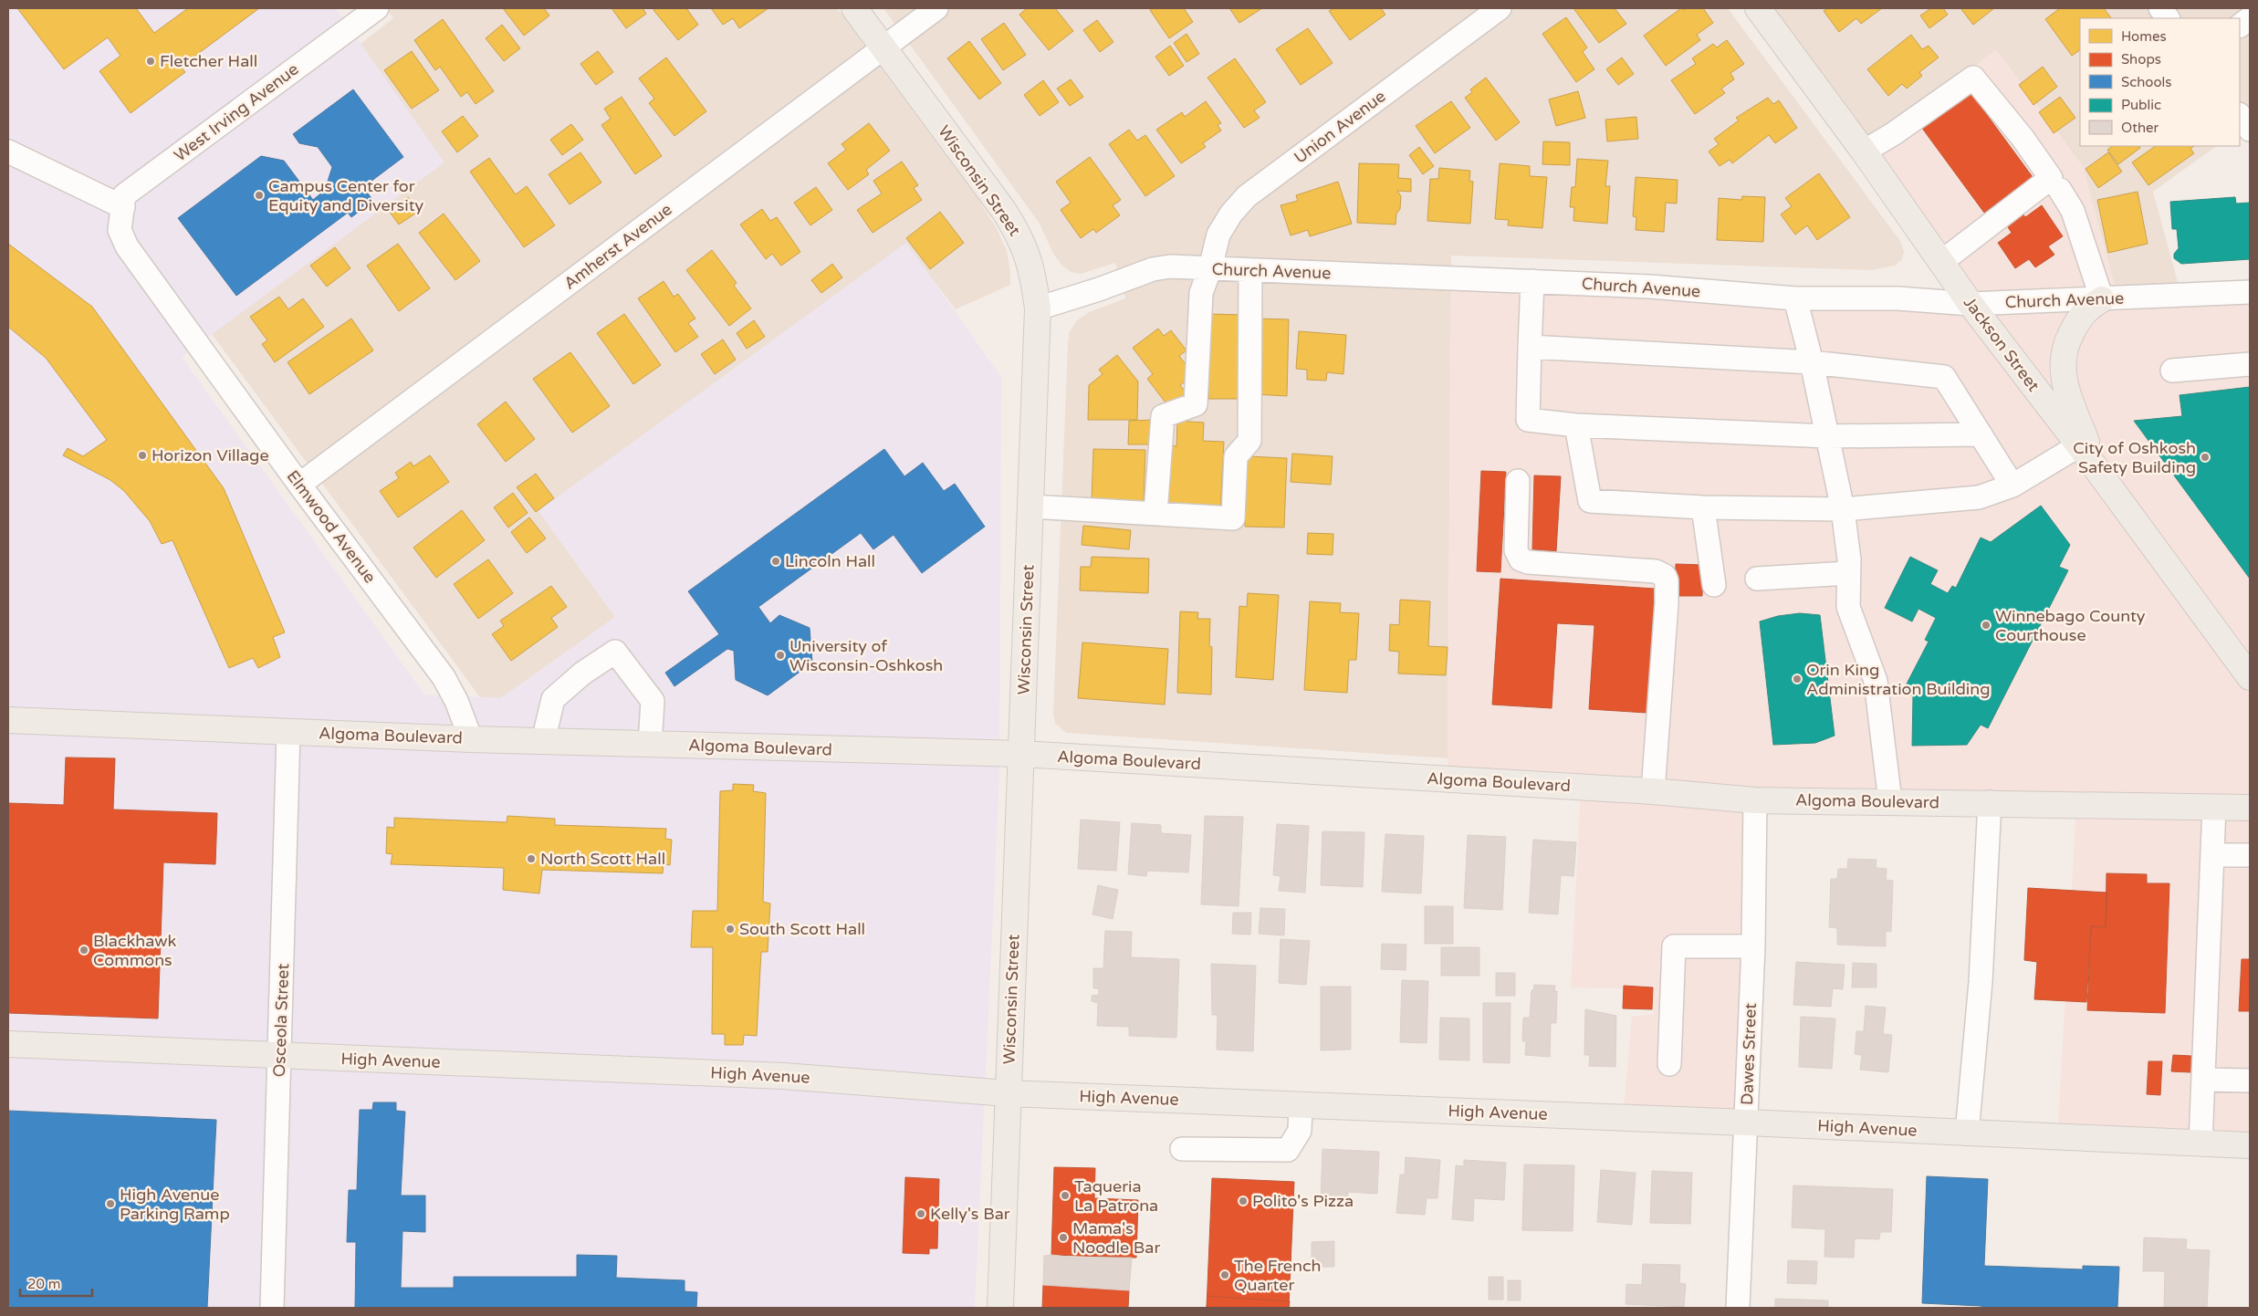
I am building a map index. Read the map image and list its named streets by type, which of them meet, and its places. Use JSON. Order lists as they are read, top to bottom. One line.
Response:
{"streets":{"main road":["Wisconsin Street","Jackson Street","Algoma Boulevard","High Avenue"],"street":["West Irving Avenue","Union Avenue","Amherst Avenue","Church Avenue","Elmwood Avenue","Osceola Street","Dawes Street"]},"crossings":[["West Irving Avenue","Elmwood Avenue"],["Union Avenue","Church Avenue"],["Wisconsin Street","Amherst Avenue"],["Wisconsin Street","Church Avenue"],["Wisconsin Street","Algoma Boulevard"],["Wisconsin Street","High Avenue"],["Amherst Avenue","Elmwood Avenue"],["Church Avenue","Jackson Street"],["Elmwood Avenue","Algoma Boulevard"],["Algoma Boulevard","Osceola Street"],["Algoma Boulevard","Dawes Street"],["Osceola Street","High Avenue"],["Dawes Street","High Avenue"]],"places":["Fletcher Hall","Campus Center for Equity and Diversity","Horizon Village","City of Oshkosh Safety Building","Lincoln Hall","Winnebago County Courthouse","University of Wisconsin-Oshkosh","Orin King Administration Building","North Scott Hall","South Scott Hall","Blackhawk Commons","Taqueria La Patrona","Polito's Pizza","High Avenue Parking Ramp","Kelly's Bar","Mama's Noodle Bar","The French Quarter"],"legend":["Homes","Shops","Schools","Public","Other"],"scale_bar":"20 m"}
